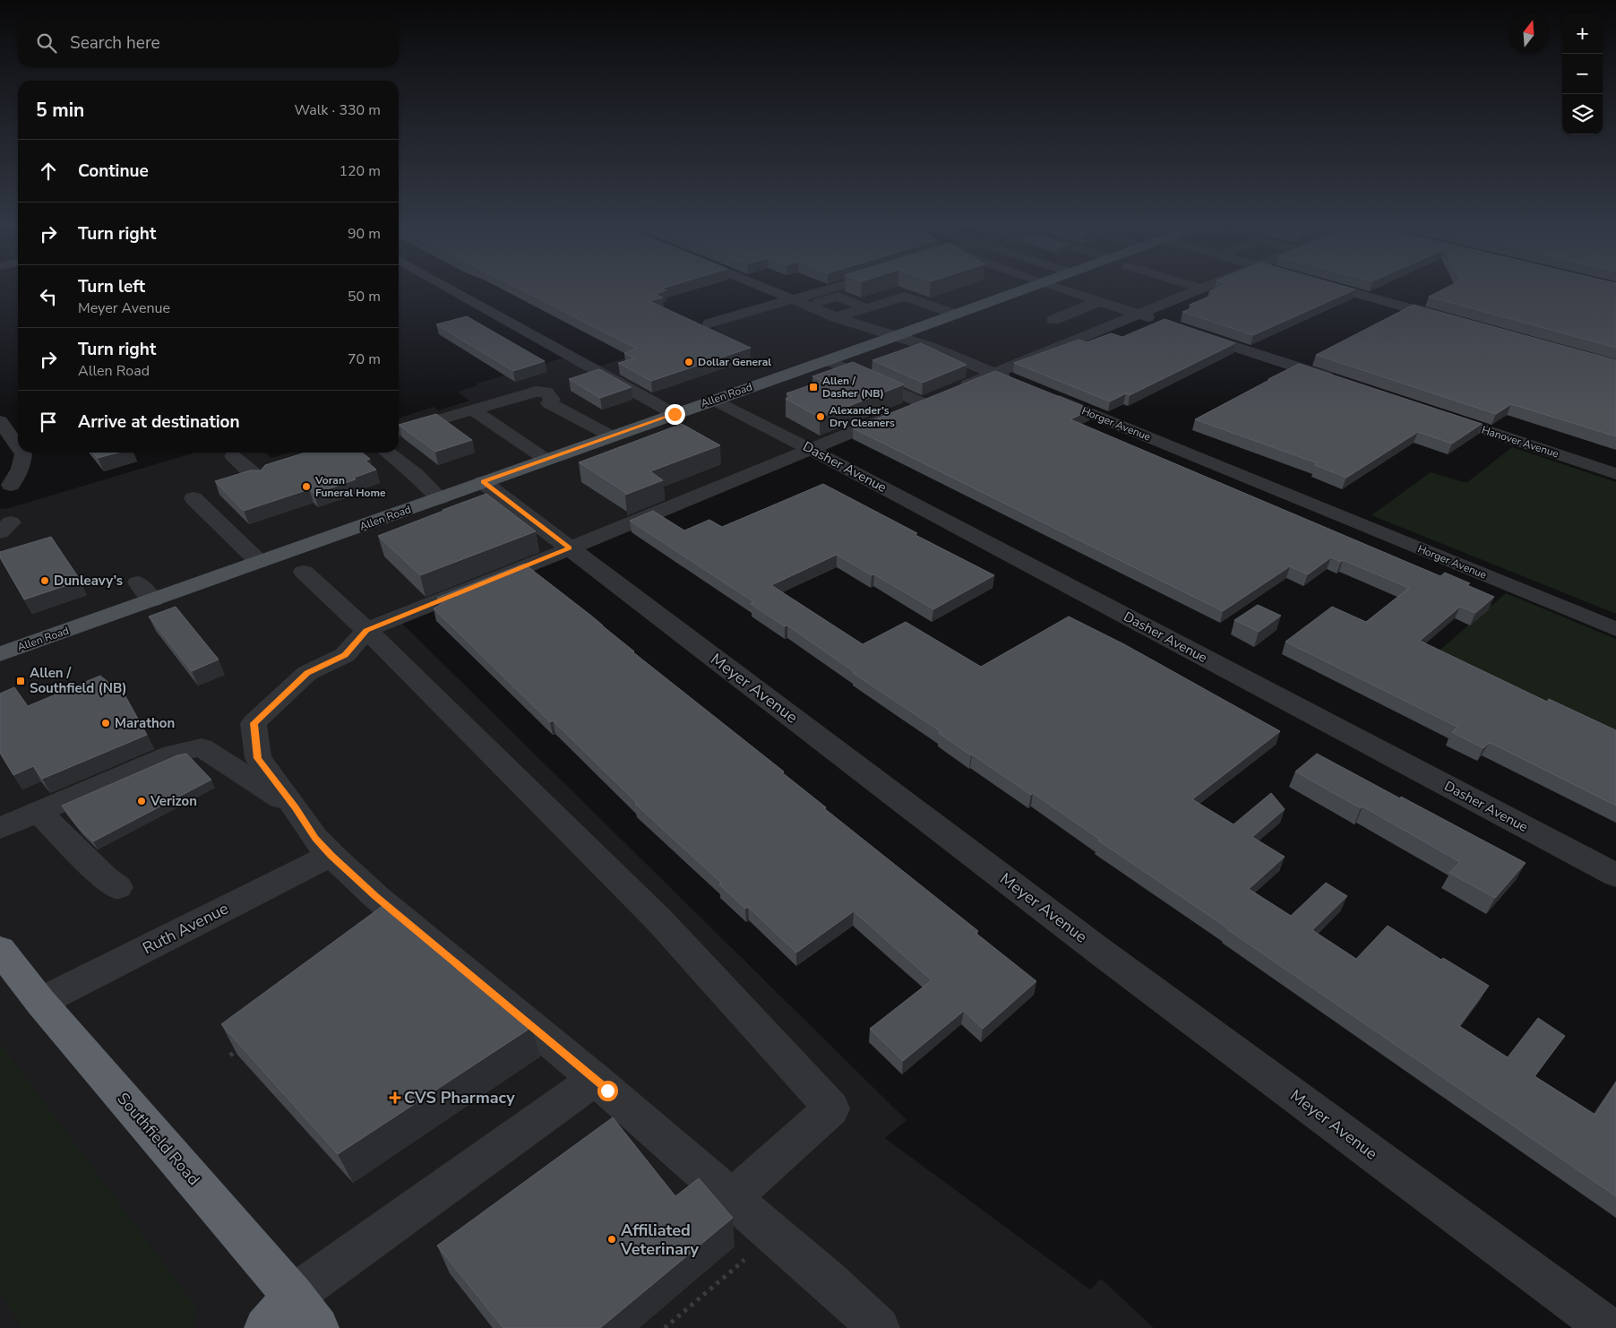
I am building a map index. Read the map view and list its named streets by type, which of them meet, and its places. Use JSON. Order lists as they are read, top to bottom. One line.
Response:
{"streets":{"highway":["Southfield Road"],"main road":["Allen Road"],"street":["Horger Avenue","Hanover Avenue","Dasher Avenue","Meyer Avenue","Ruth Avenue"]},"crossings":[["Allen Road","Dasher Avenue"],["Allen Road","Meyer Avenue"],["Ruth Avenue","Southfield Road"]],"places":{"other":["Dollar General","Alexander’s Dry Cleaners","Voran Funeral Home","Dunleavy’s","Marathon","Verizon","Affiliated Veterinary"],"transit":["Allen / Dasher (NB)","Allen / Southfield (NB)"],"health":["CVS Pharmacy"]},"north":"top","page":{"map_buttons":["+","−"],"search":"Search here","heading":["5 min","Walk · 330 m"],"list":[["Continue","120 m"],["Turn right","90 m"],["Turn left","Meyer Avenue","50 m"],["Turn right","Allen Road","70 m"],"Arrive at destination"]}}
